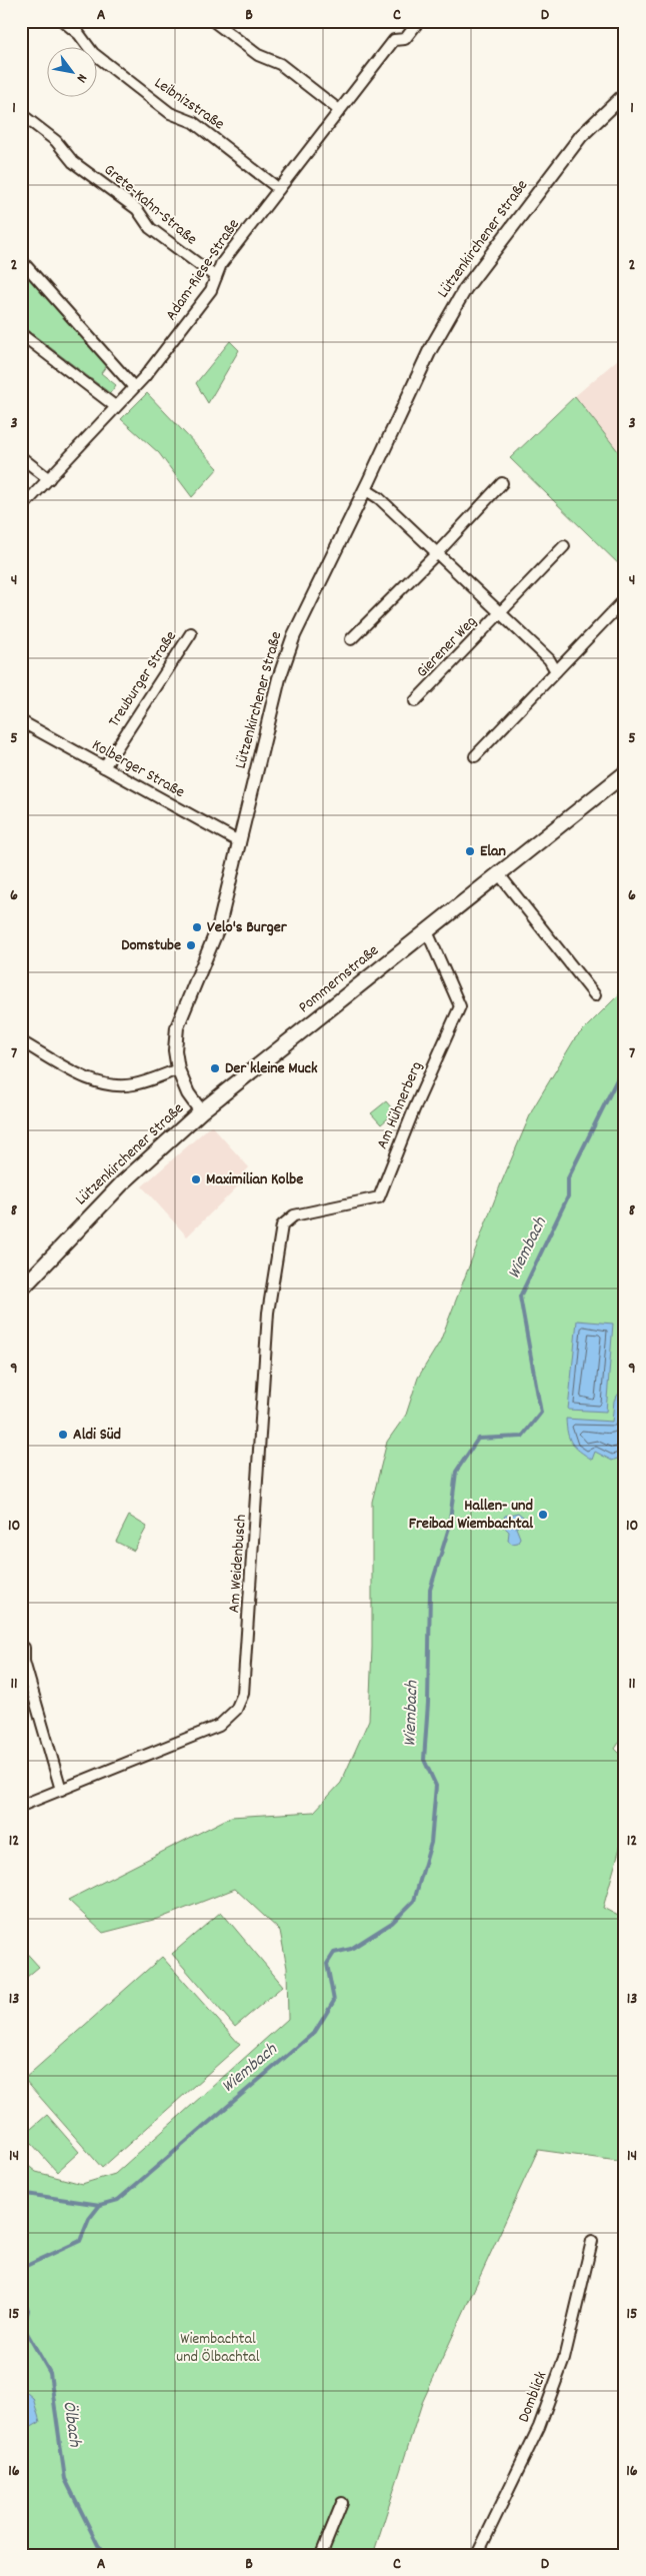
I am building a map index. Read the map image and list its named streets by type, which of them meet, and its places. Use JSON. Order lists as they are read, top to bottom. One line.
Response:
{"streets":{"main road":["Lützenkirchener Straße","Pommernstraße"],"street":["Leibnizstraße","Grete-Kahn-Straße","Adam-Riese-Straße","Gierener Weg","Treuburger Straße","Kolberger Straße","Am Hühnerberg","Am Weidenbusch","Domblick"]},"crossings":[["Leibnizstraße","Adam-Riese-Straße"],["Grete-Kahn-Straße","Adam-Riese-Straße"],["Lützenkirchener Straße","Gierener Weg"],["Lützenkirchener Straße","Kolberger Straße"],["Lützenkirchener Straße","Pommernstraße"],["Treuburger Straße","Kolberger Straße"],["Pommernstraße","Am Hühnerberg"],["Am Hühnerberg","Am Weidenbusch"]],"water":["Wiembach","Ölbach"],"parks":["Wiembachtal und Ölbachtal"],"places":["Elan","Velo's Burger","Domstube","Der kleine Muck","Maximilian Kolbe","Aldi Süd","Hallen- und Freibad Wiembachtal"],"north":"bottom right","grid":{"columns":["A","B","C","D"],"rows":["1","2","3","4","5","6","7","8","9","10","11","12","13","14","15","16"]}}
